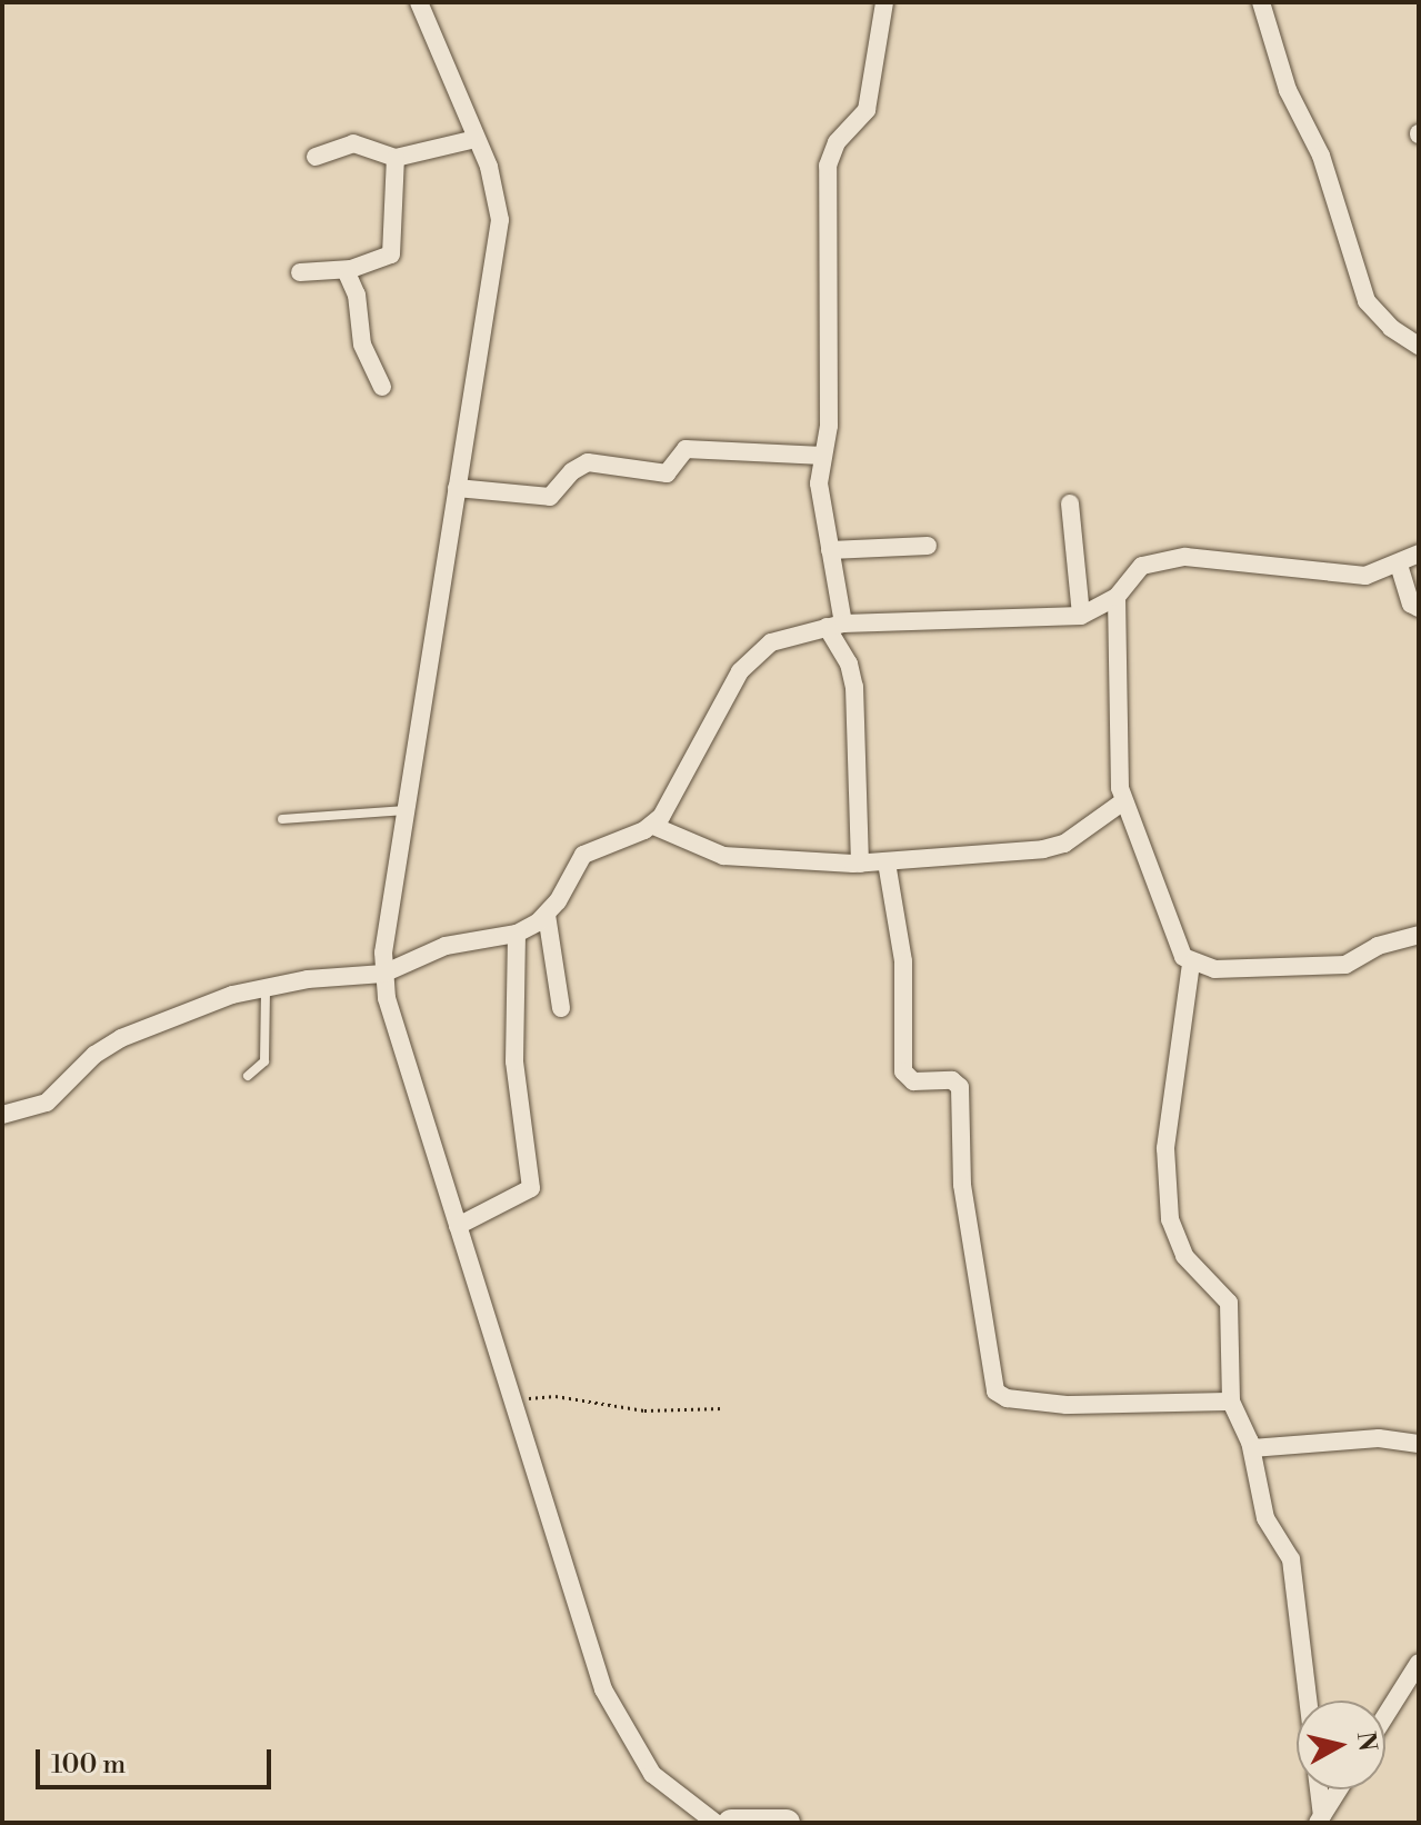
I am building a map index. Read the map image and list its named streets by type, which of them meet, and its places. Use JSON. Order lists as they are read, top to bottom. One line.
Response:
{"scale_bar":"100 m","north":"right"}
